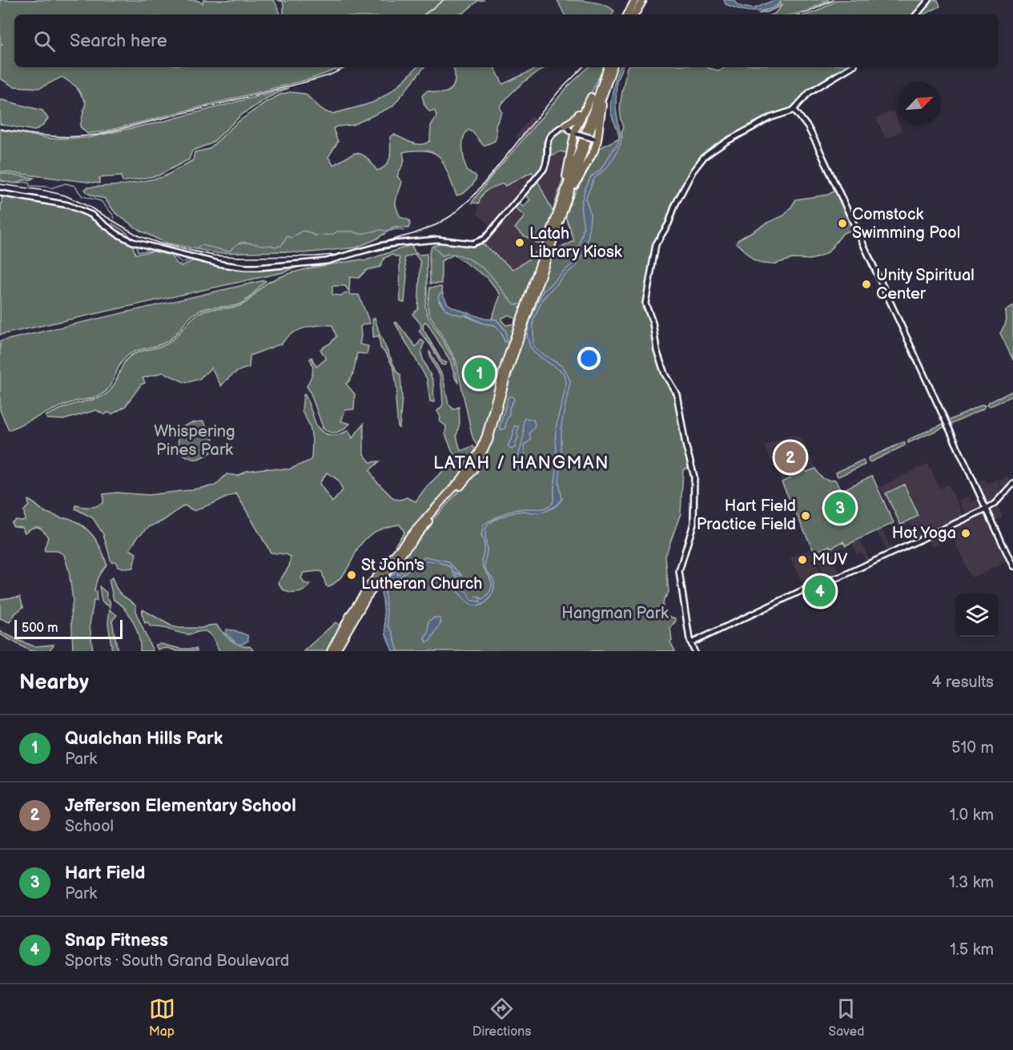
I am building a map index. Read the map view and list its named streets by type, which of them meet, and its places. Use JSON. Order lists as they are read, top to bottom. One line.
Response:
{"districts":["LATAH / HANGMAN"],"parks":["Whispering Pines Park","Hangman Park"],"places":["Comstock Swimming Pool","Latah Library Kiosk","Unity Spiritual Center","Hart Field Practice Field","Hot Yoga","MUV","St John's Lutheran Church"],"scale_bar":"500 m","north":"top right","page":{"search":"Search here","pins":["1","2","3","4"],"scale":"500 m","heading":["Nearby","4 results"],"list":[{"mark":"1","name":"Qualchan Hills Park","note":"Park","value":"510 m"},{"mark":"2","name":"Jefferson Elementary School","note":"School","value":"1.0 km"},{"mark":"3","name":"Hart Field","note":"Park","value":"1.3 km"},{"mark":"4","name":"Snap Fitness","note":"Sports · South Grand Boulevard","value":"1.5 km"}],"nav":["Map","Directions","Saved"]}}
